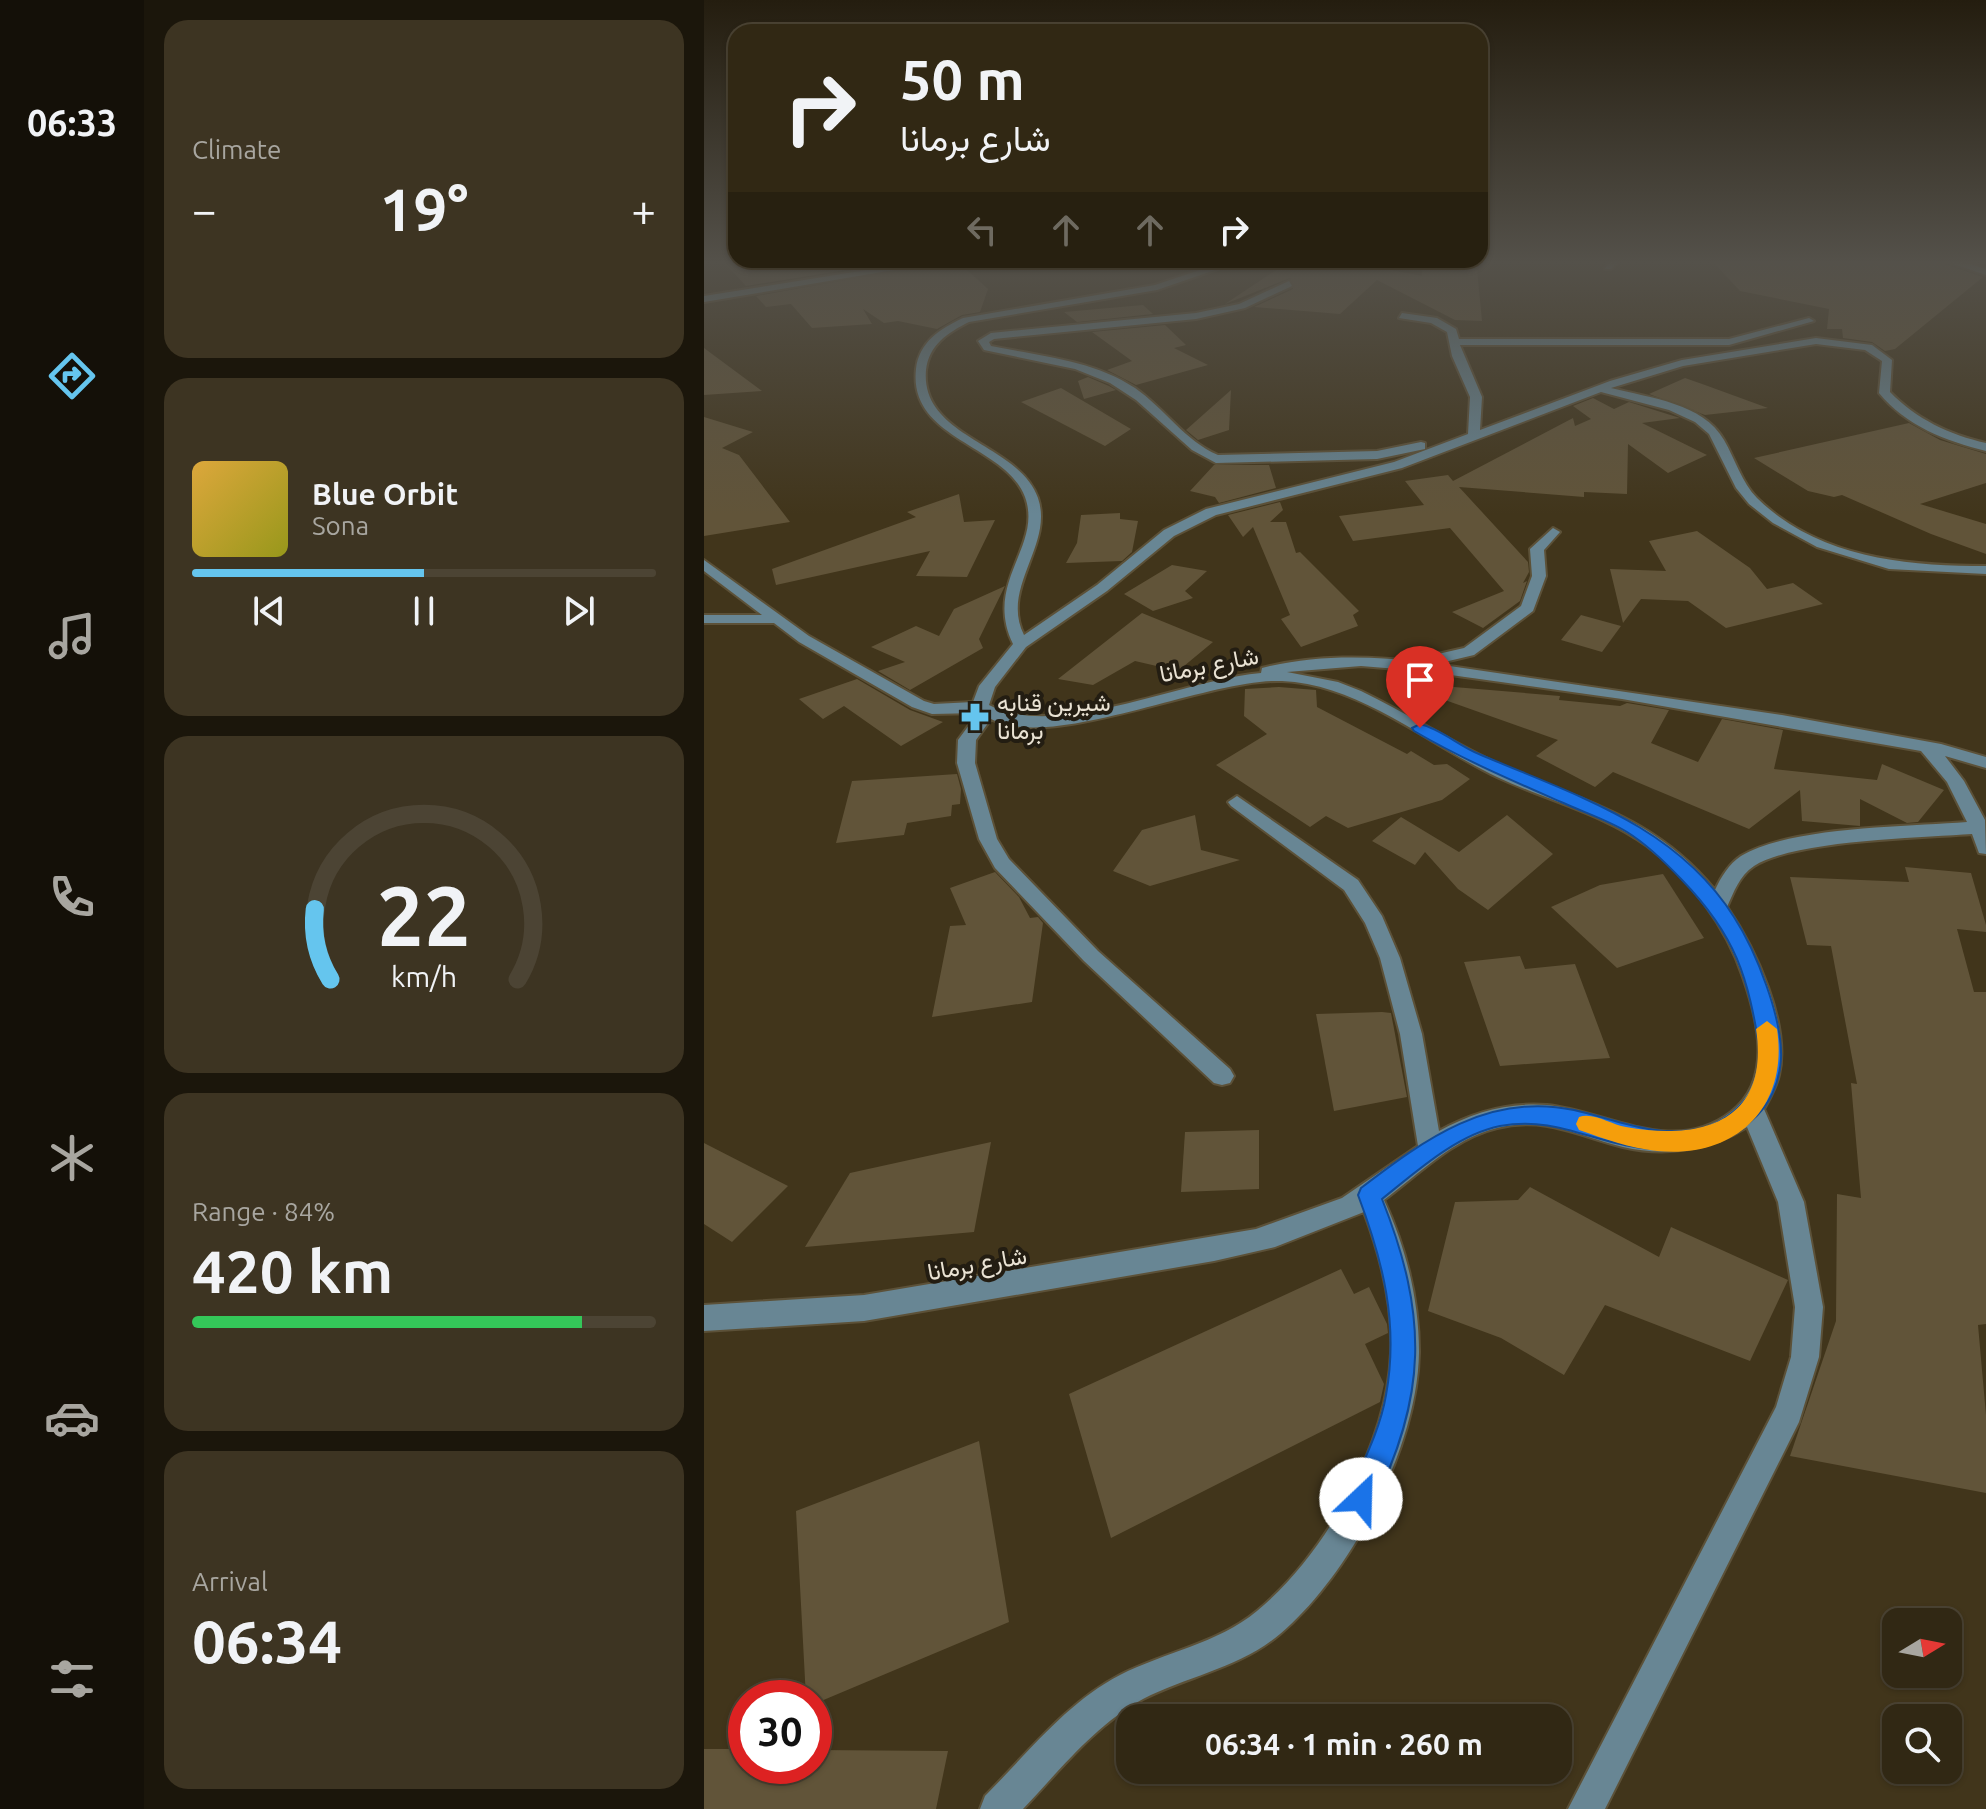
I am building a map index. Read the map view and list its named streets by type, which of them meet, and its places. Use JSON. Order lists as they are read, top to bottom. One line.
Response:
{"streets":{"street":["شارع برمانا"]},"places":{"pharmacy":["شيرين قنابه برمانا"]},"north":"right","page":{"tabs":"06:33","tile":["Climate",["Range · 84%","420 km"],["Arrival","06:34"]],"turn":["50 m","شارع برمانا"],"heat":["−","19°","+"],"song":["Blue Orbit","Sona"],"limit":"30","trip":"06:34 · 1 min · 260 m","gauge":["22","km/h"]}}
